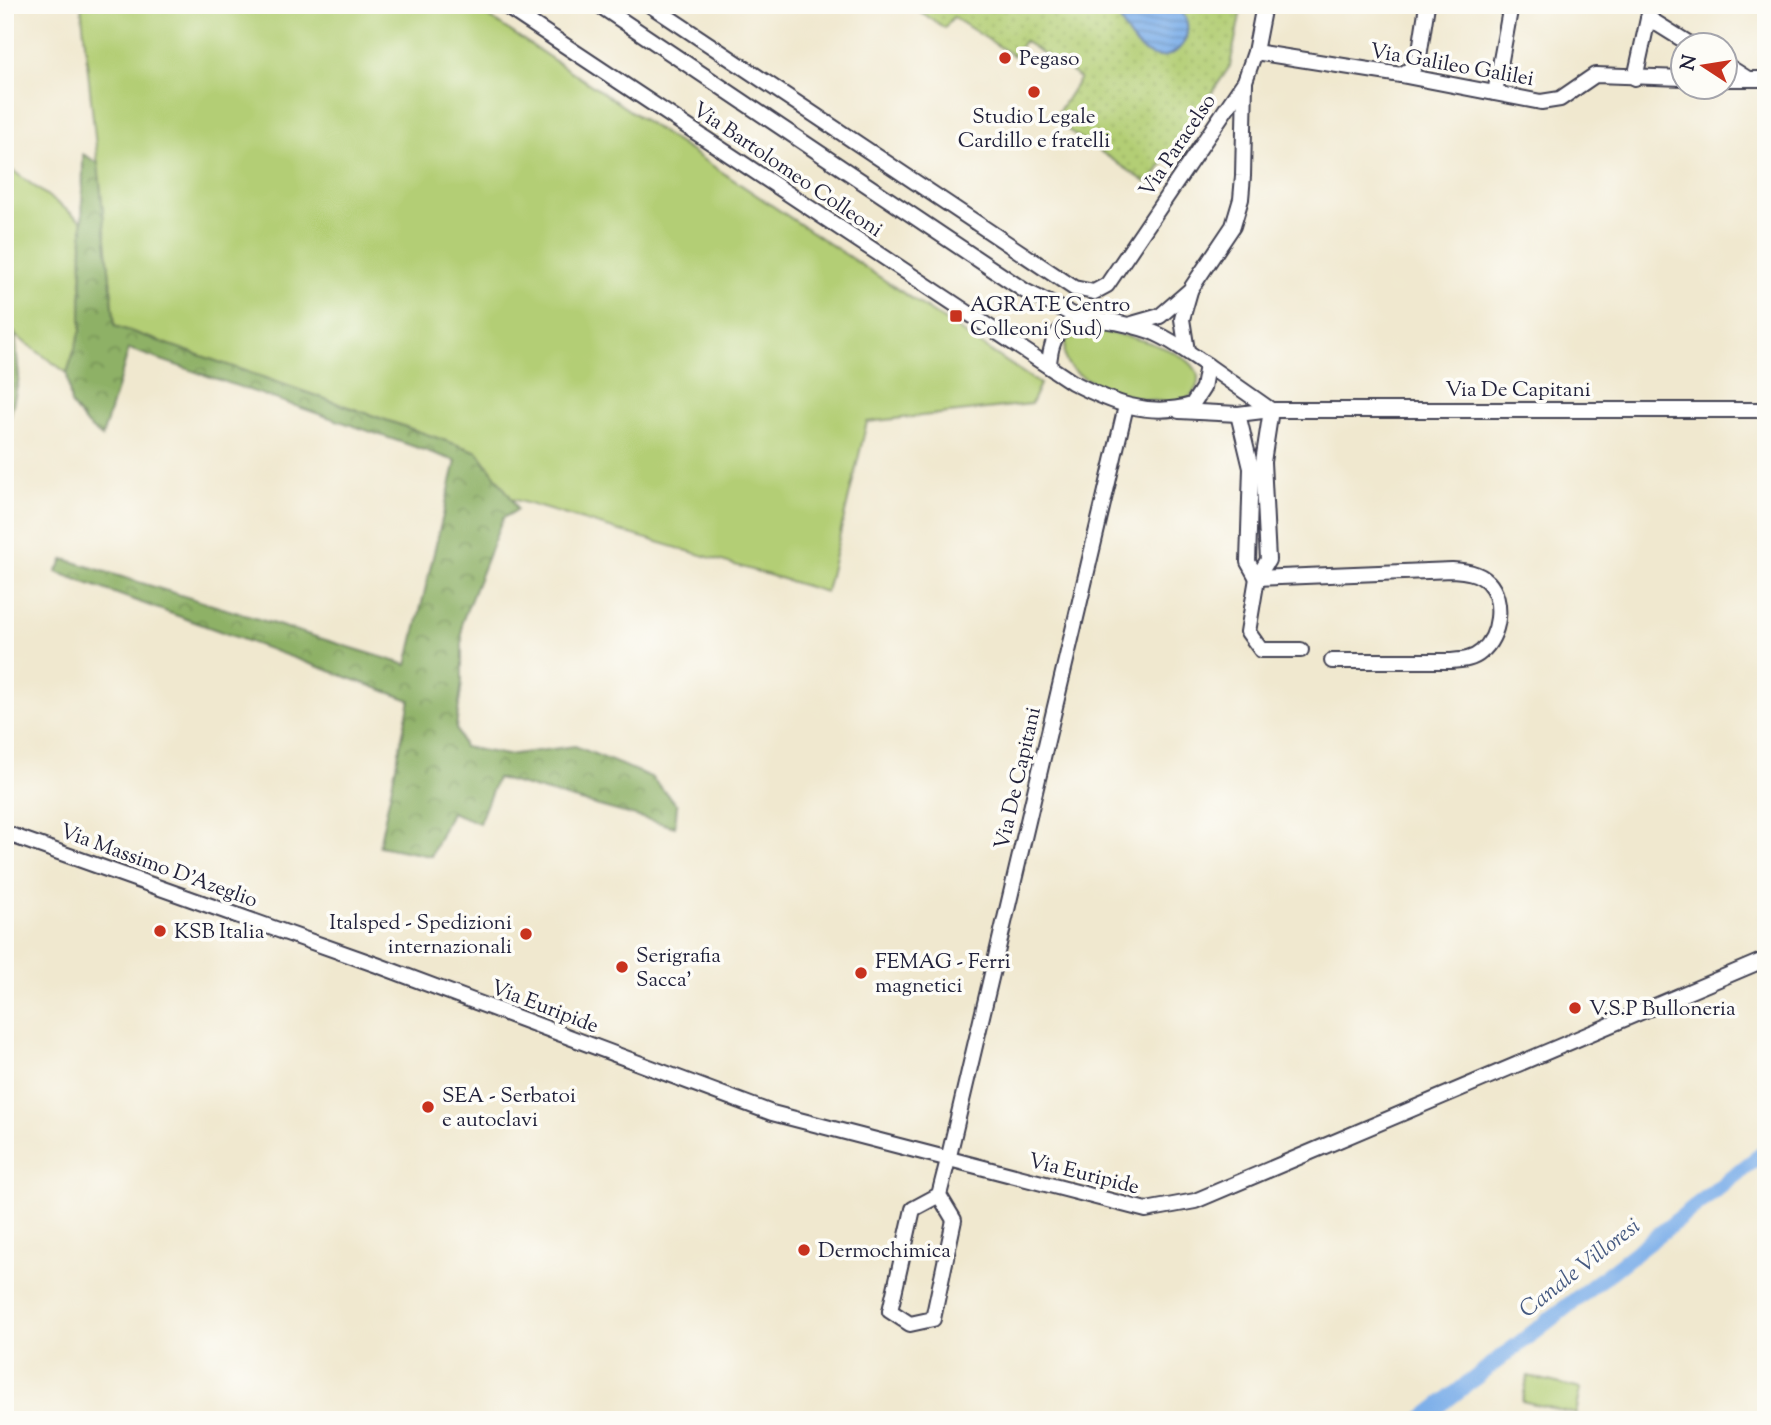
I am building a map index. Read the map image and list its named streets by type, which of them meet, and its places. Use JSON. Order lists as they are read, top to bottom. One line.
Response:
{"streets":{"street":["Via Galileo Galilei","Via Paracelso","Via Bartolomeo Colleoni","Via De Capitani","Via Massimo D'Azeglio","Via Euripide"]},"crossings":[["Via Galileo Galilei","Via Paracelso"],["Via Bartolomeo Colleoni","Via De Capitani"],["Via De Capitani","Via Euripide"],["Via Massimo D'Azeglio","Via Euripide"]],"water":["Canale Villoresi"],"places":{"other":["Pegaso","Studio Legale Cardillo e fratelli","KSB Italia","Italsped - Spedizioni internazionali","Serigrafia Sacca'","FEMAG - Ferri magnetici","V.S.P Bulloneria","SEA - Serbatoi e autoclavi","Dermochimica"],"transit":["AGRATE Centro Colleoni (Sud)"]},"north":"left"}
